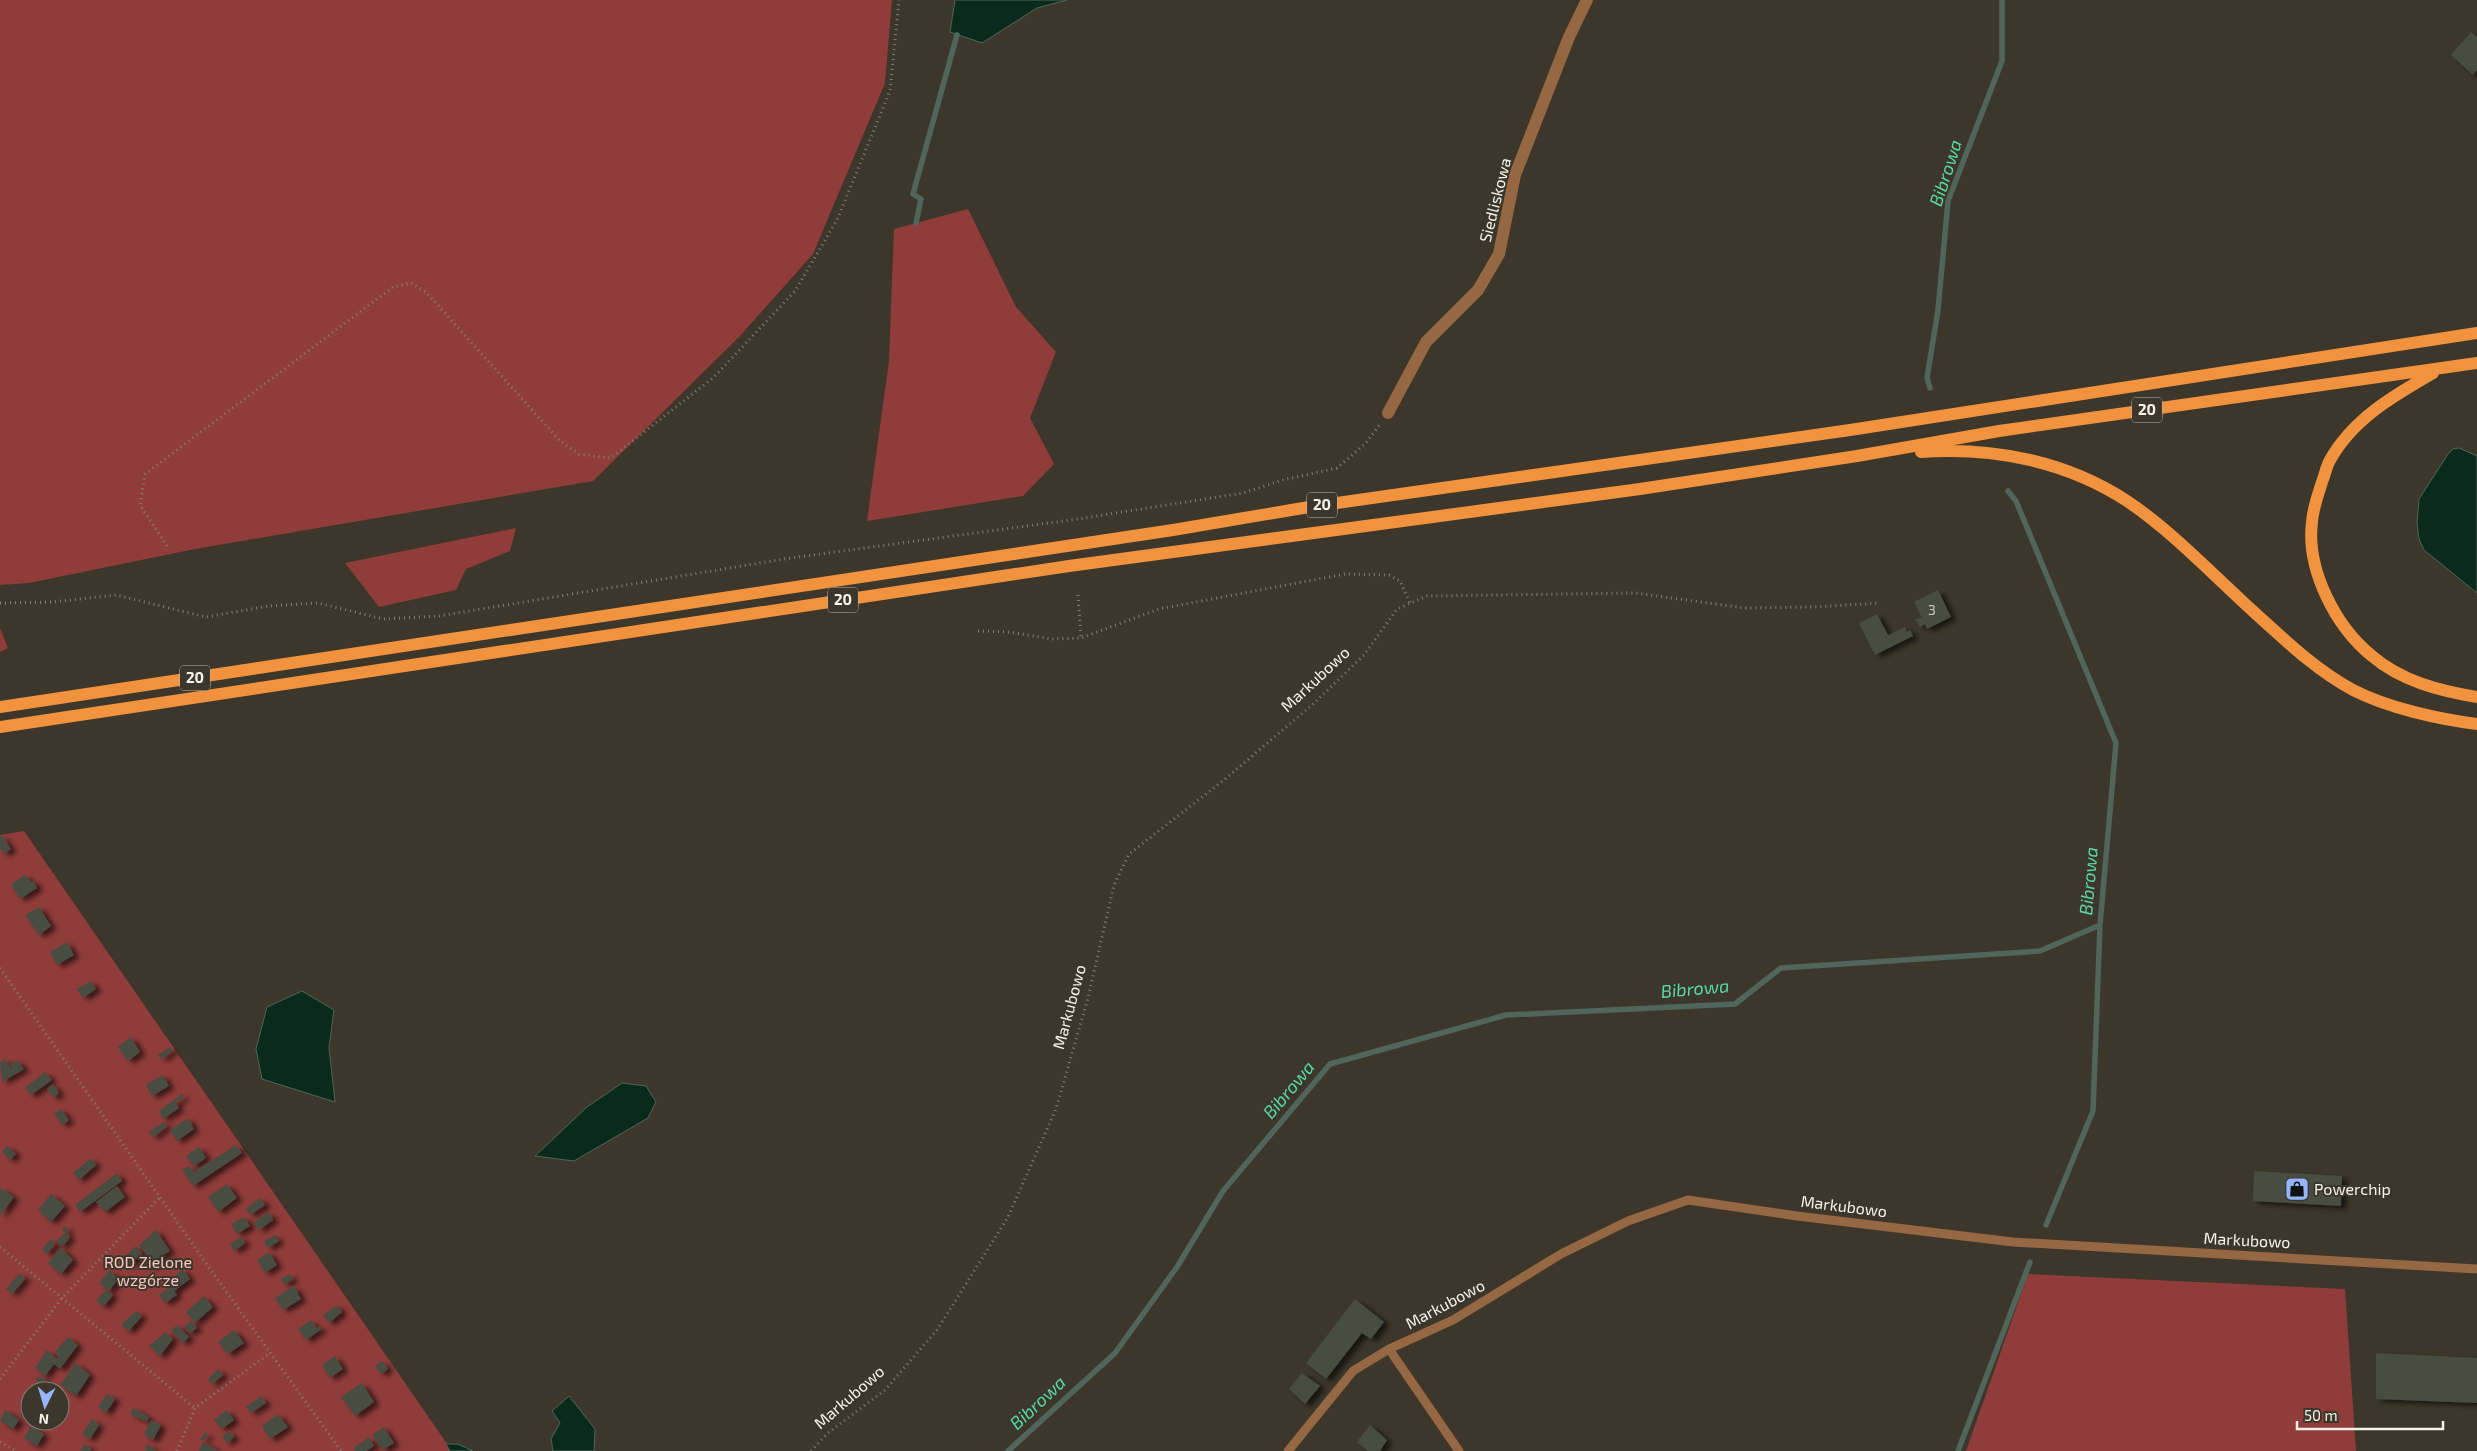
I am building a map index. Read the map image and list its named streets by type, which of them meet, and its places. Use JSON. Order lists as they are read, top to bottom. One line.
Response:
{"streets":{"main road":["20"],"street":["Siedliskowa"],"lane":["Markubowo"]},"water":["Bibrowa"],"parks":["ROD Zielone wzgórze"],"places":{"shop":["Powerchip"]},"house_numbers":["3"],"scale_bar":"50 m","north":"bottom"}
